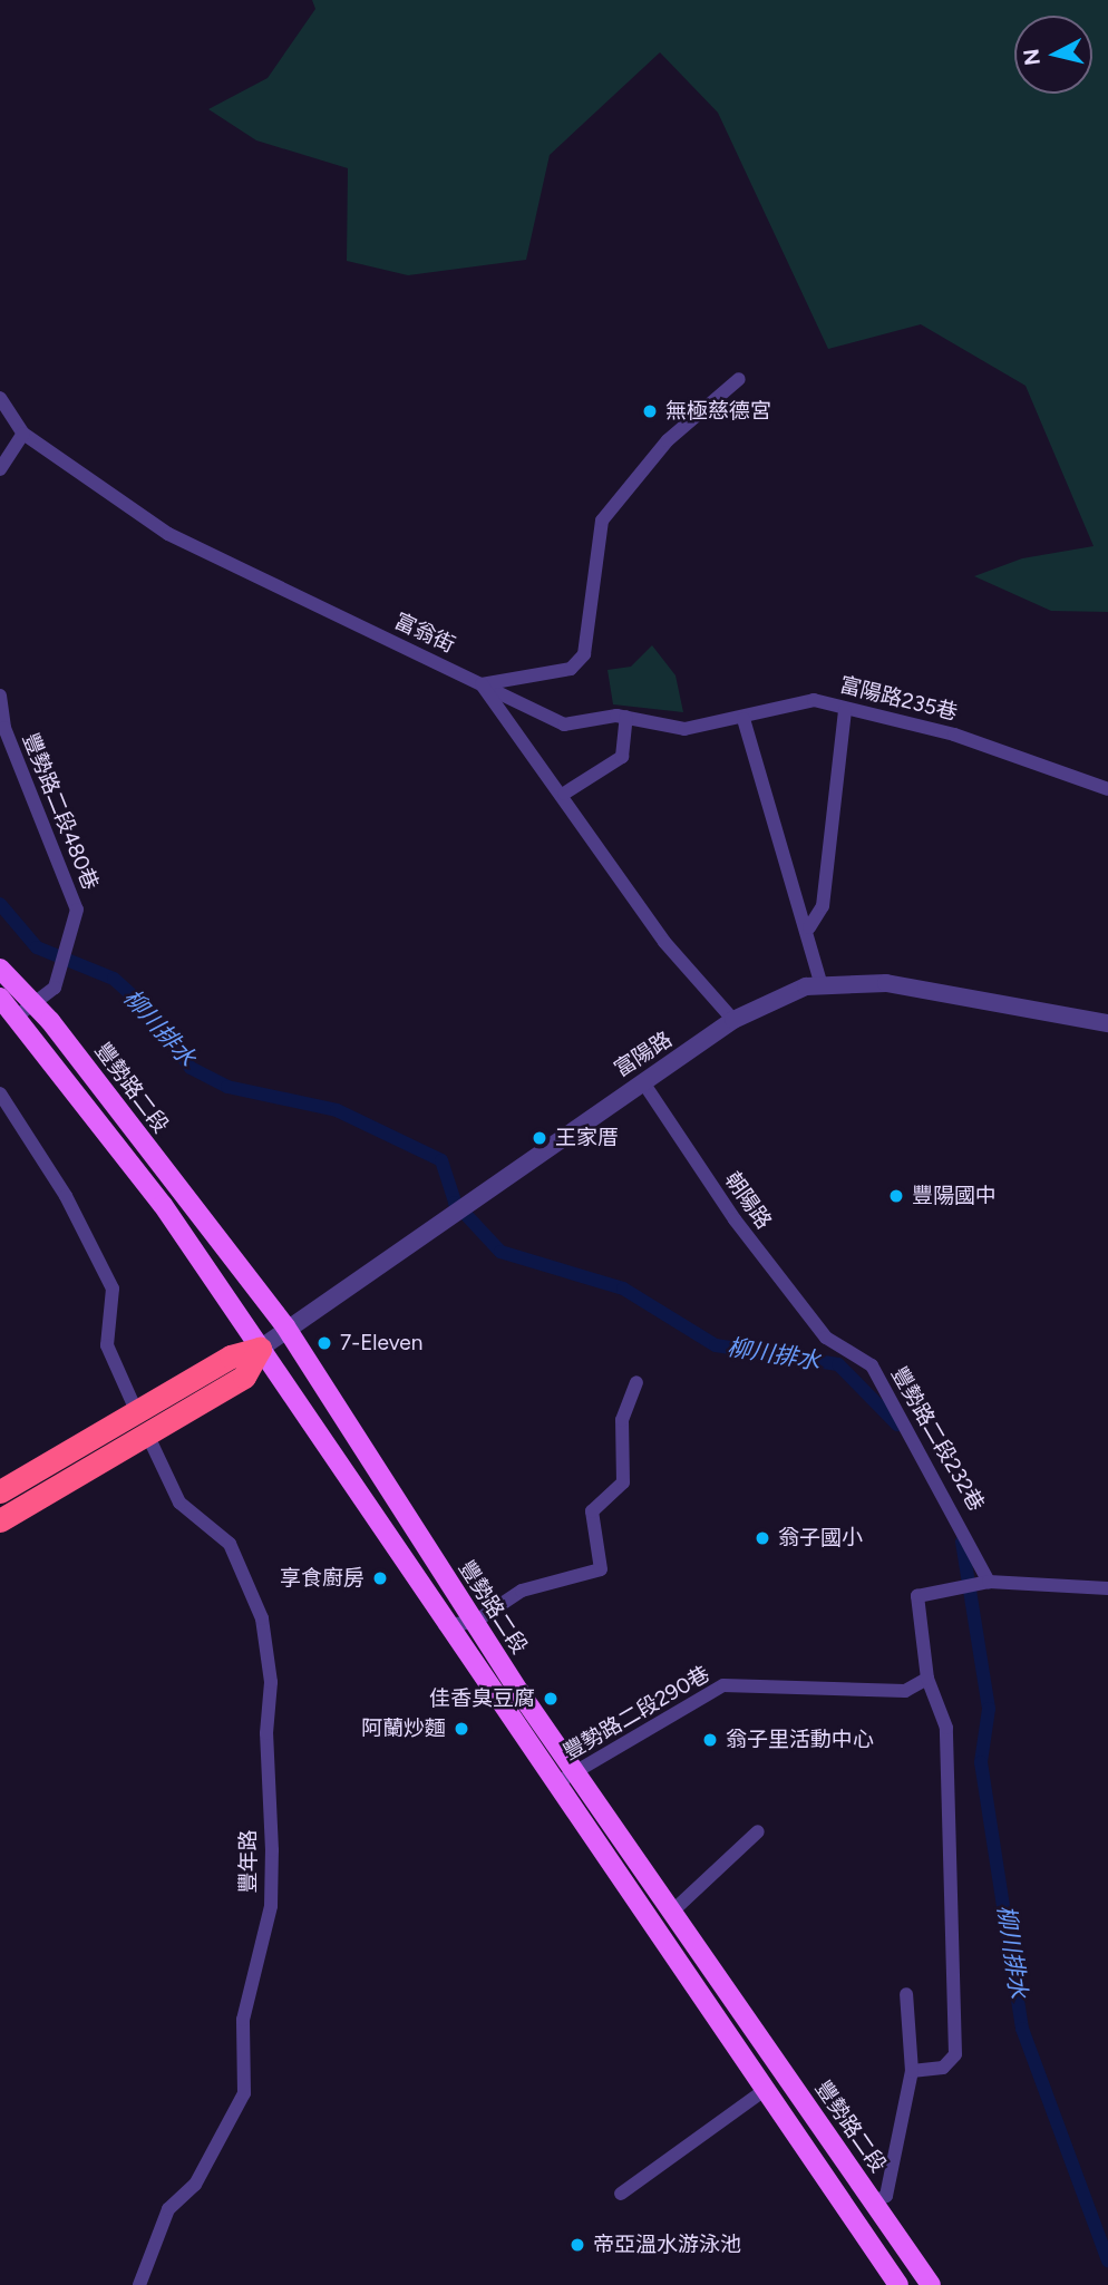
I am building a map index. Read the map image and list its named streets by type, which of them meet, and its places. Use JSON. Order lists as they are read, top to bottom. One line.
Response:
{"streets":{"main road":["豐勢路二段"],"street":["富翁街","富陽路235巷","豐勢路二段480巷","富陽路","朝陽路","豐勢路二段232巷","豐勢路二段290巷","豐年路"]},"crossings":[["富翁街","富陽路235巷"],["富翁街","富陽路"],["豐勢路二段480巷","豐勢路二段"],["富陽路","豐勢路二段"],["富陽路","朝陽路"],["豐勢路二段","豐勢路二段290巷"],["朝陽路","豐勢路二段232巷"]],"water":["柳川排水"],"places":["無極慈德宮","王家厝","豐陽國中","7-Eleven","翁子國小","享食廚房","佳香臭豆腐","阿蘭炒麵","翁子里活動中心","帝亞溫水游泳池"],"north":"left"}
